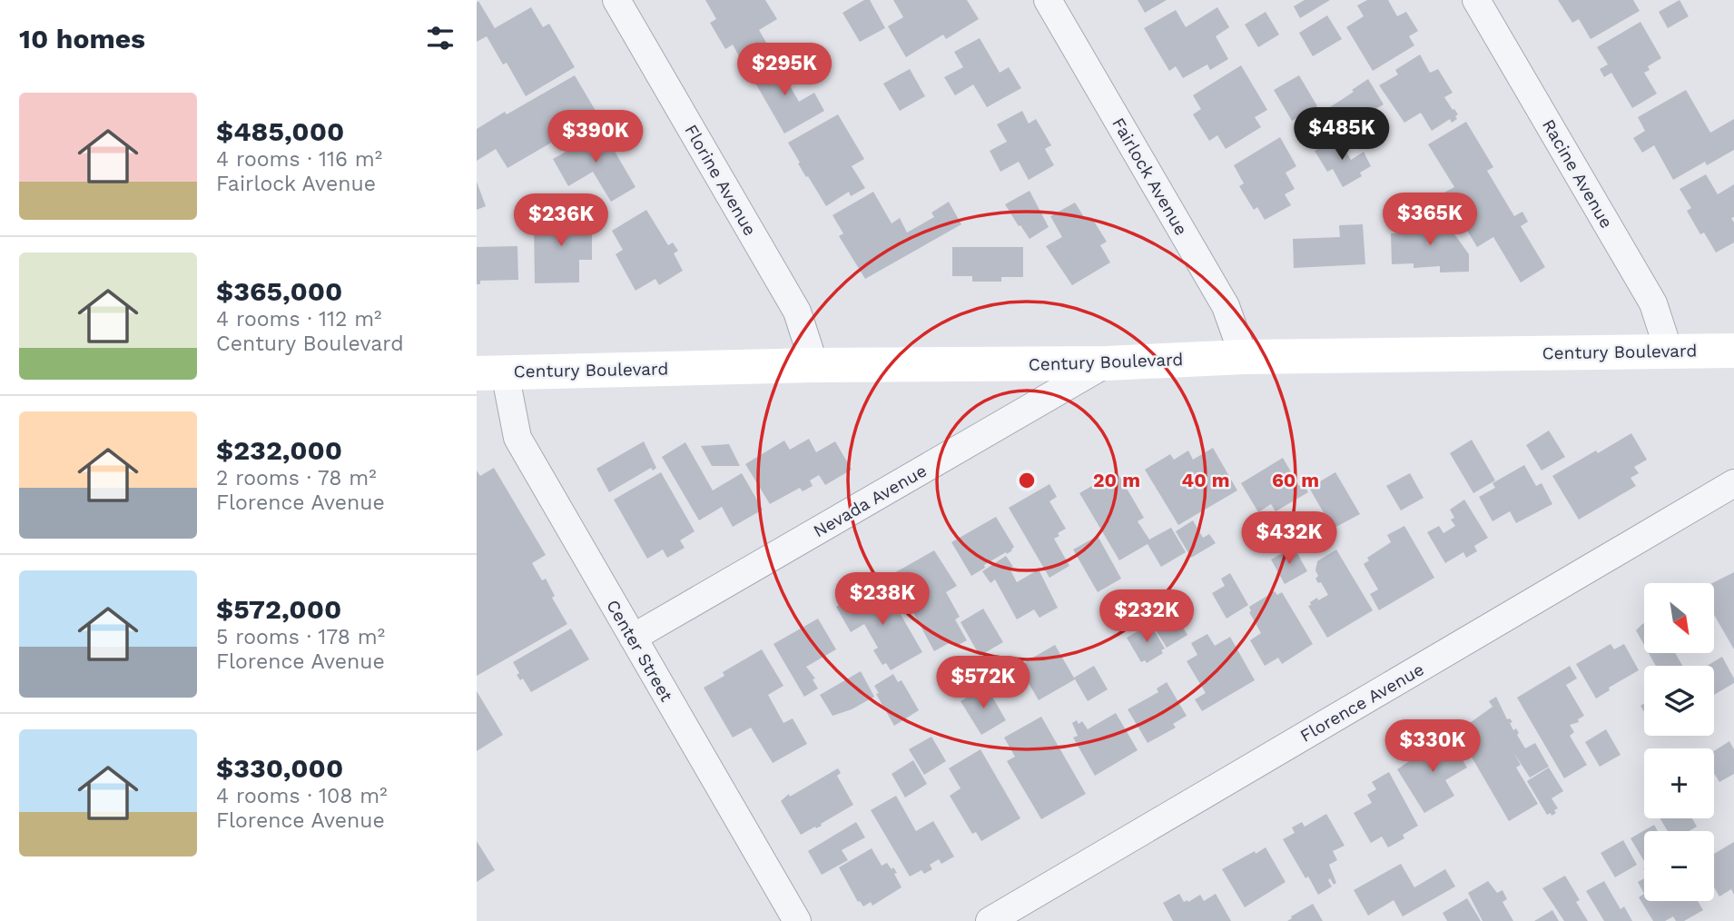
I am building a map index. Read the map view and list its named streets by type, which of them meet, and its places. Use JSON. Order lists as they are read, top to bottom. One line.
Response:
{"streets":{"street":["Racine Avenue","Fairlock Avenue","Florine Avenue","Century Boulevard","Nevada Avenue","Center Street","Florence Avenue"]},"crossings":[["Racine Avenue","Century Boulevard"],["Fairlock Avenue","Century Boulevard"],["Florine Avenue","Century Boulevard"],["Century Boulevard","Nevada Avenue"],["Century Boulevard","Center Street"],["Nevada Avenue","Center Street"]],"north":"bottom right","page":{"heading":"10 homes","price":["$295K","$485K","$390K","$365K","$236K","$432K","$238K","$232K","$572K","$330K"],"list":[{"name":"$485,000","note":"4 rooms · 116 m² · Fairlock Avenue"},{"name":"$365,000","note":"4 rooms · 112 m² · Century Boulevard"},{"name":"$232,000","note":"2 rooms · 78 m² · Florence Avenue"},{"name":"$572,000","note":"5 rooms · 178 m² · Florence Avenue"},{"name":"$330,000","note":"4 rooms · 108 m² · Florence Avenue"}],"map_buttons":["+","−"]},"rings":["20 m","40 m","60 m"]}
